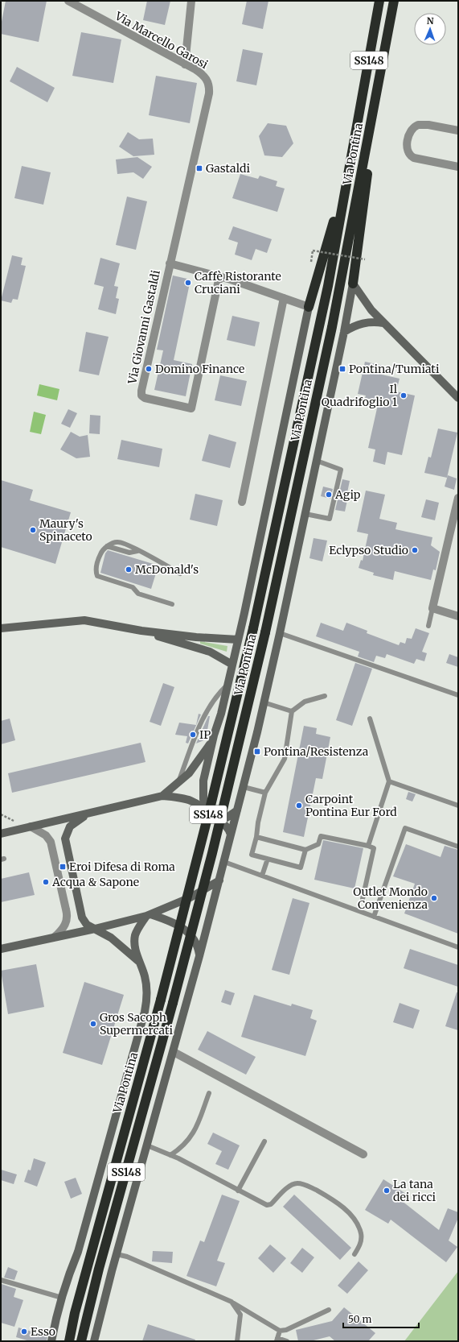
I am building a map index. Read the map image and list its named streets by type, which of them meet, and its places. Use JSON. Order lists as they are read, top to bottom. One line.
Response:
{"streets":{"highway":["SS148","Via Pontina"],"street":["Via Marcello Garosi","Via Giovanni Gastaldi"]},"crossings":[["Via Marcello Garosi","Via Giovanni Gastaldi"]],"places":{"transit":["Gastaldi","Pontina/Tumiati","Pontina/Resistenza","Eroi Difesa di Roma"],"other":["Caffè Ristorante Cruciani","Domino Finance","Il Quadrifoglio 1","Agip","Maury's Spinaceto","Eclypso Studio","McDonald's","IP","Carpoint Pontina Eur Ford","Acqua & Sapone","Outlet Mondo Convenienza","Gros Sacoph Supermercati","La tana dei ricci","Esso"]},"scale_bar":"50 m","north":"top"}
